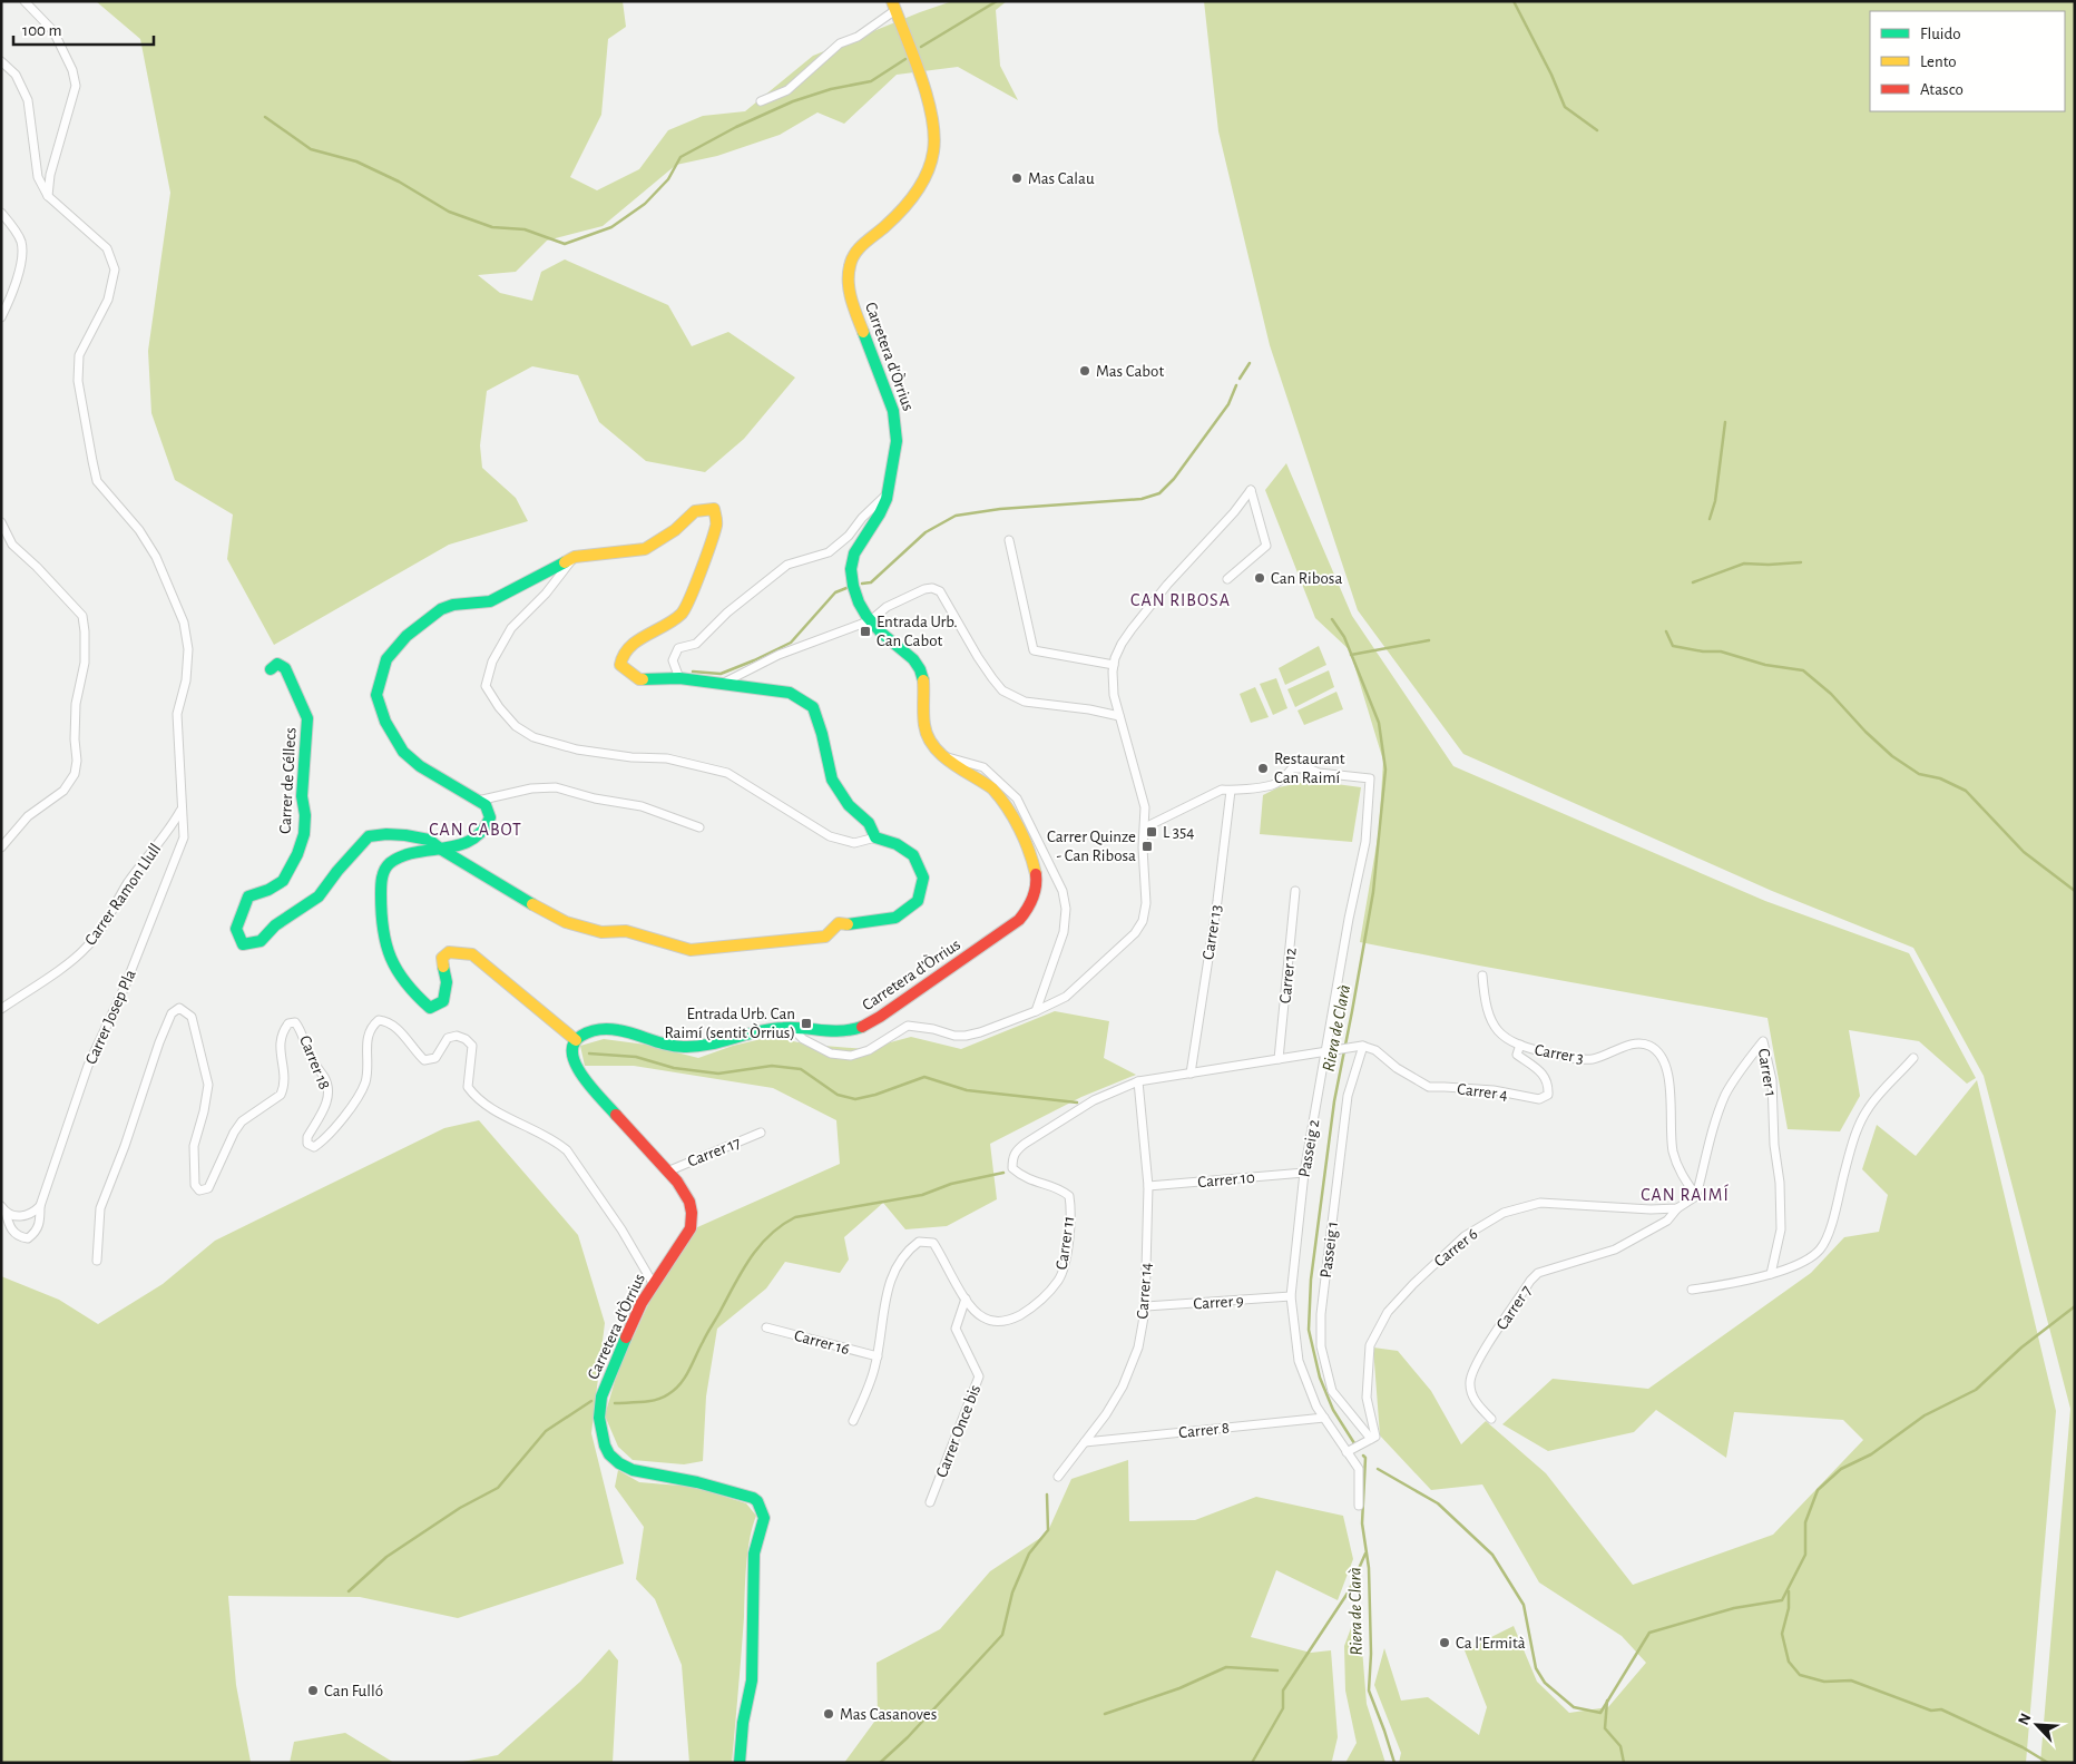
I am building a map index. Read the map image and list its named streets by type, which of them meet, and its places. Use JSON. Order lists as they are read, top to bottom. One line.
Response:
{"streets":{"street":["Carretera d'Òrrius","Carrer de Céllecs","Carrer Ramon Llull","Carrer 13","Carrer 12","Carrer Josep Pla","Carrer 3","Carrer 18","Carrer 1","Carrer 4","Passeig 2","Carrer 17","Carrer 10","Carrer 11","Carrer 6","Passeig 1","Carrer 14","Carrer 9","Carrer 7","Carrer 16","Carrer 8","Carrer Once bis"]},"crossings":[["Carretera d'Òrrius","Carrer 18"],["Carretera d'Òrrius","Carrer 17"],["Carrer Ramon Llull","Carrer Josep Pla"],["Carrer 13","Passeig 2"],["Carrer 13","Carrer 11"],["Carrer 12","Carrer 11"],["Carrer 3","Carrer 1"],["Carrer 3","Carrer 4"],["Carrer 4","Carrer 11"],["Carrer 4","Passeig 1"],["Passeig 2","Carrer 10"],["Passeig 2","Carrer 11"],["Passeig 2","Carrer 9"],["Passeig 2","Carrer 8"],["Carrer 10","Carrer 14"],["Carrer 11","Passeig 1"],["Carrer 11","Carrer 14"],["Carrer 11","Carrer 16"],["Carrer 11","Carrer Once bis"],["Carrer 6","Passeig 1"],["Carrer 6","Carrer 7"],["Carrer 14","Carrer 9"],["Carrer 14","Carrer 8"]],"districts":["CAN RIBOSA","CAN CABOT","CAN RAIMÍ"],"water":["Riera de Clarà"],"places":{"other":["Mas Calau","Mas Cabot","Can Ribosa","Restaurant Can Raimí","Ca l'Ermità","Can Fulló","Mas Casanoves"],"transit":["Entrada Urb. Can Cabot","L 354","Carrer Quinze - Can Ribosa","Entrada Urb. Can Raimí (sentit Òrrius)"]},"legend":["Fluido","Lento","Atasco"],"scale_bar":"100 m","north":"top left"}
